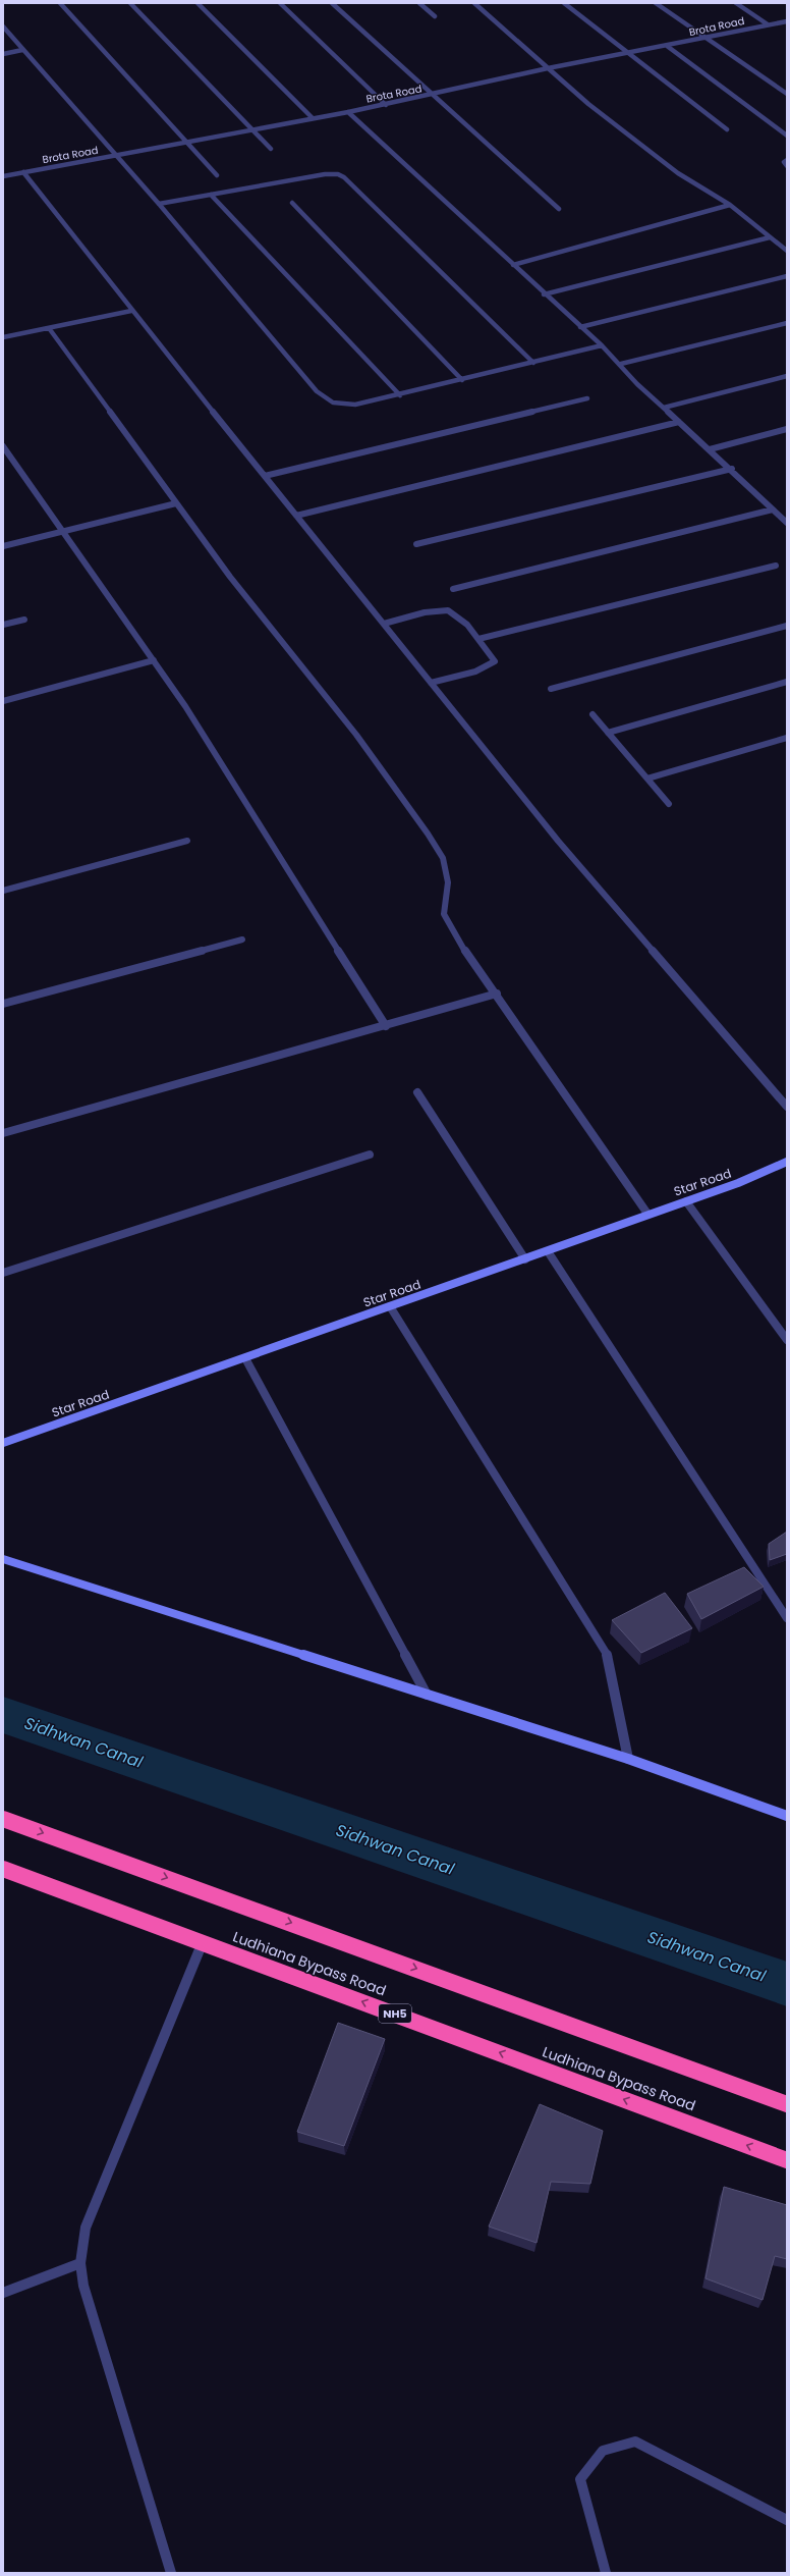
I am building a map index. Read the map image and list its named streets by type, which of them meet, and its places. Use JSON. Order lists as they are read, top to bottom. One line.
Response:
{"streets":{"highway":["Ludhiana Bypass Road","NH5"],"street":["Brota Road","Star Road"]},"water":["Sidhwan Canal"]}
